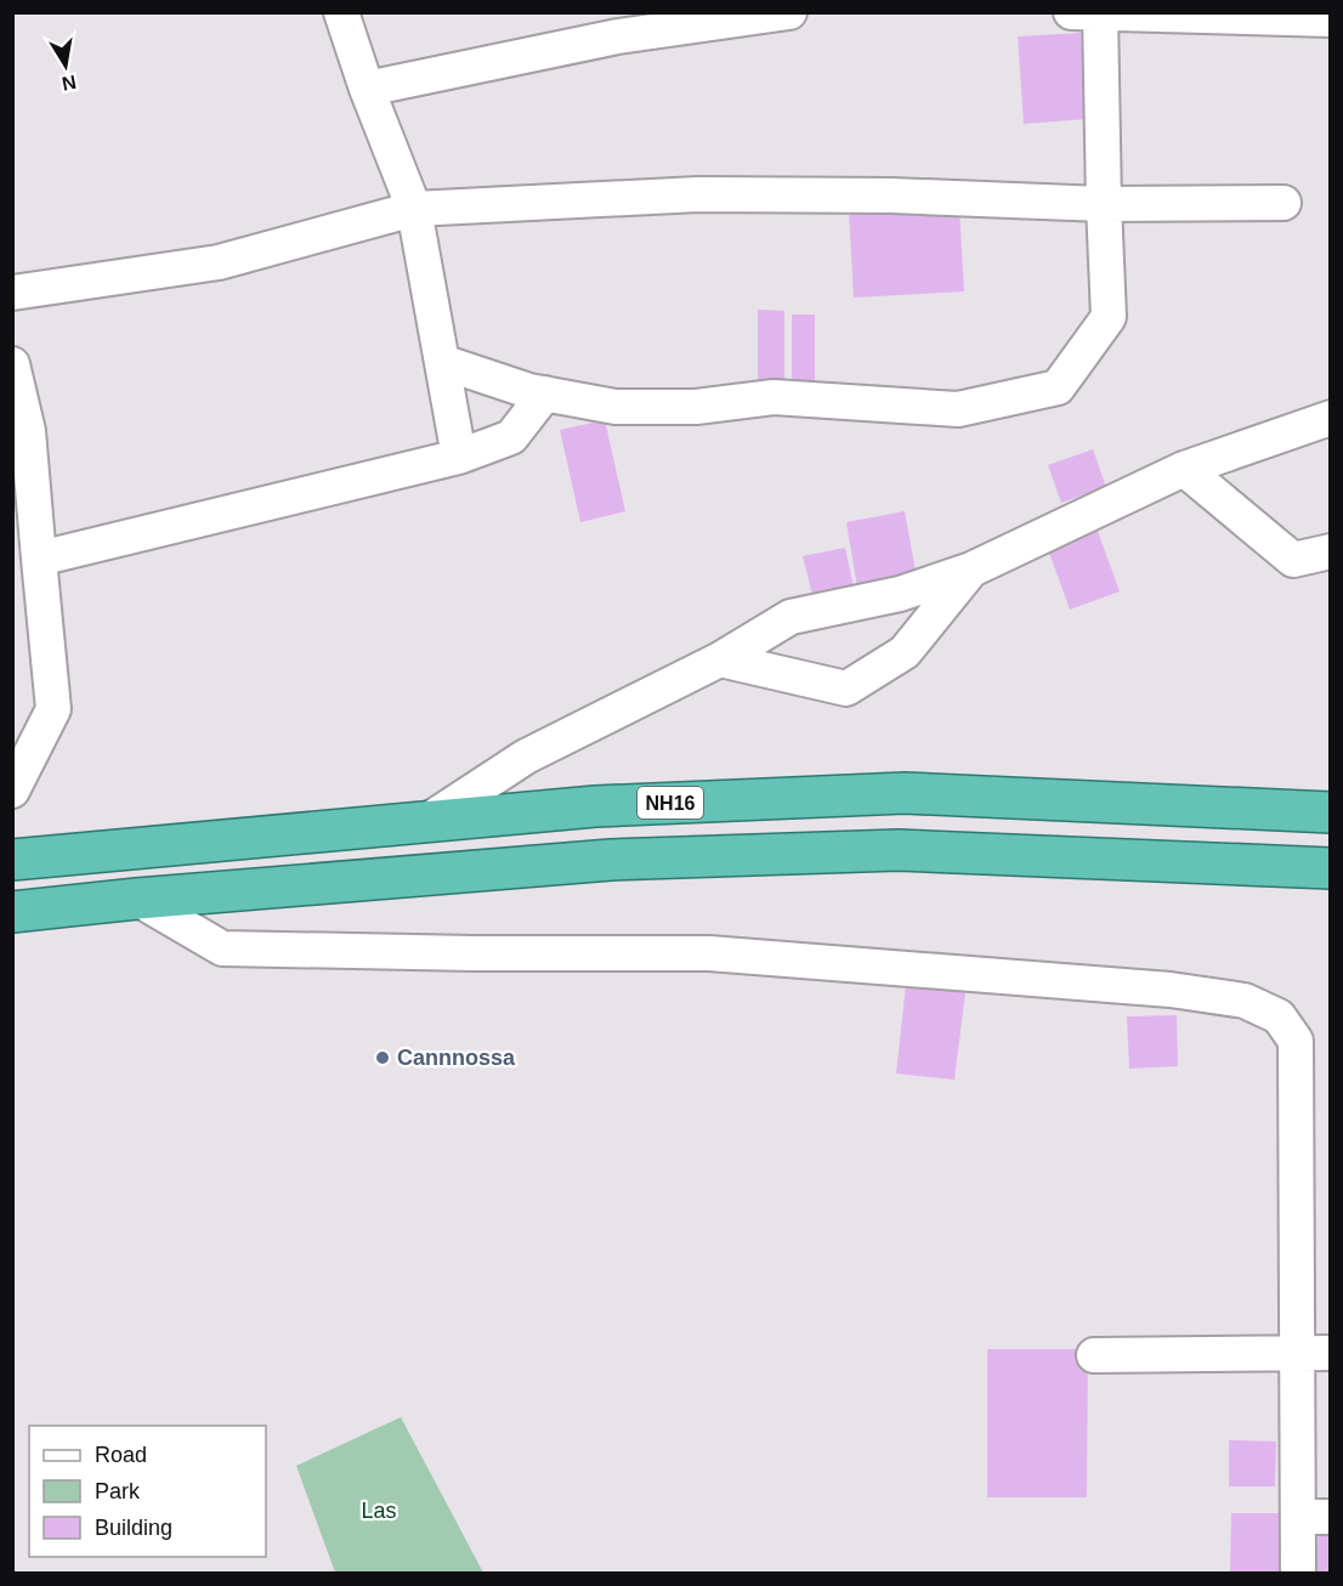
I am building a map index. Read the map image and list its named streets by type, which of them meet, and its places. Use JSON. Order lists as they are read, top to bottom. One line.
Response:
{"streets":{"highway":["NH16"]},"parks":["Las"],"places":["Cannnossa"],"legend":["Road","Park","Building"],"north":"bottom"}
